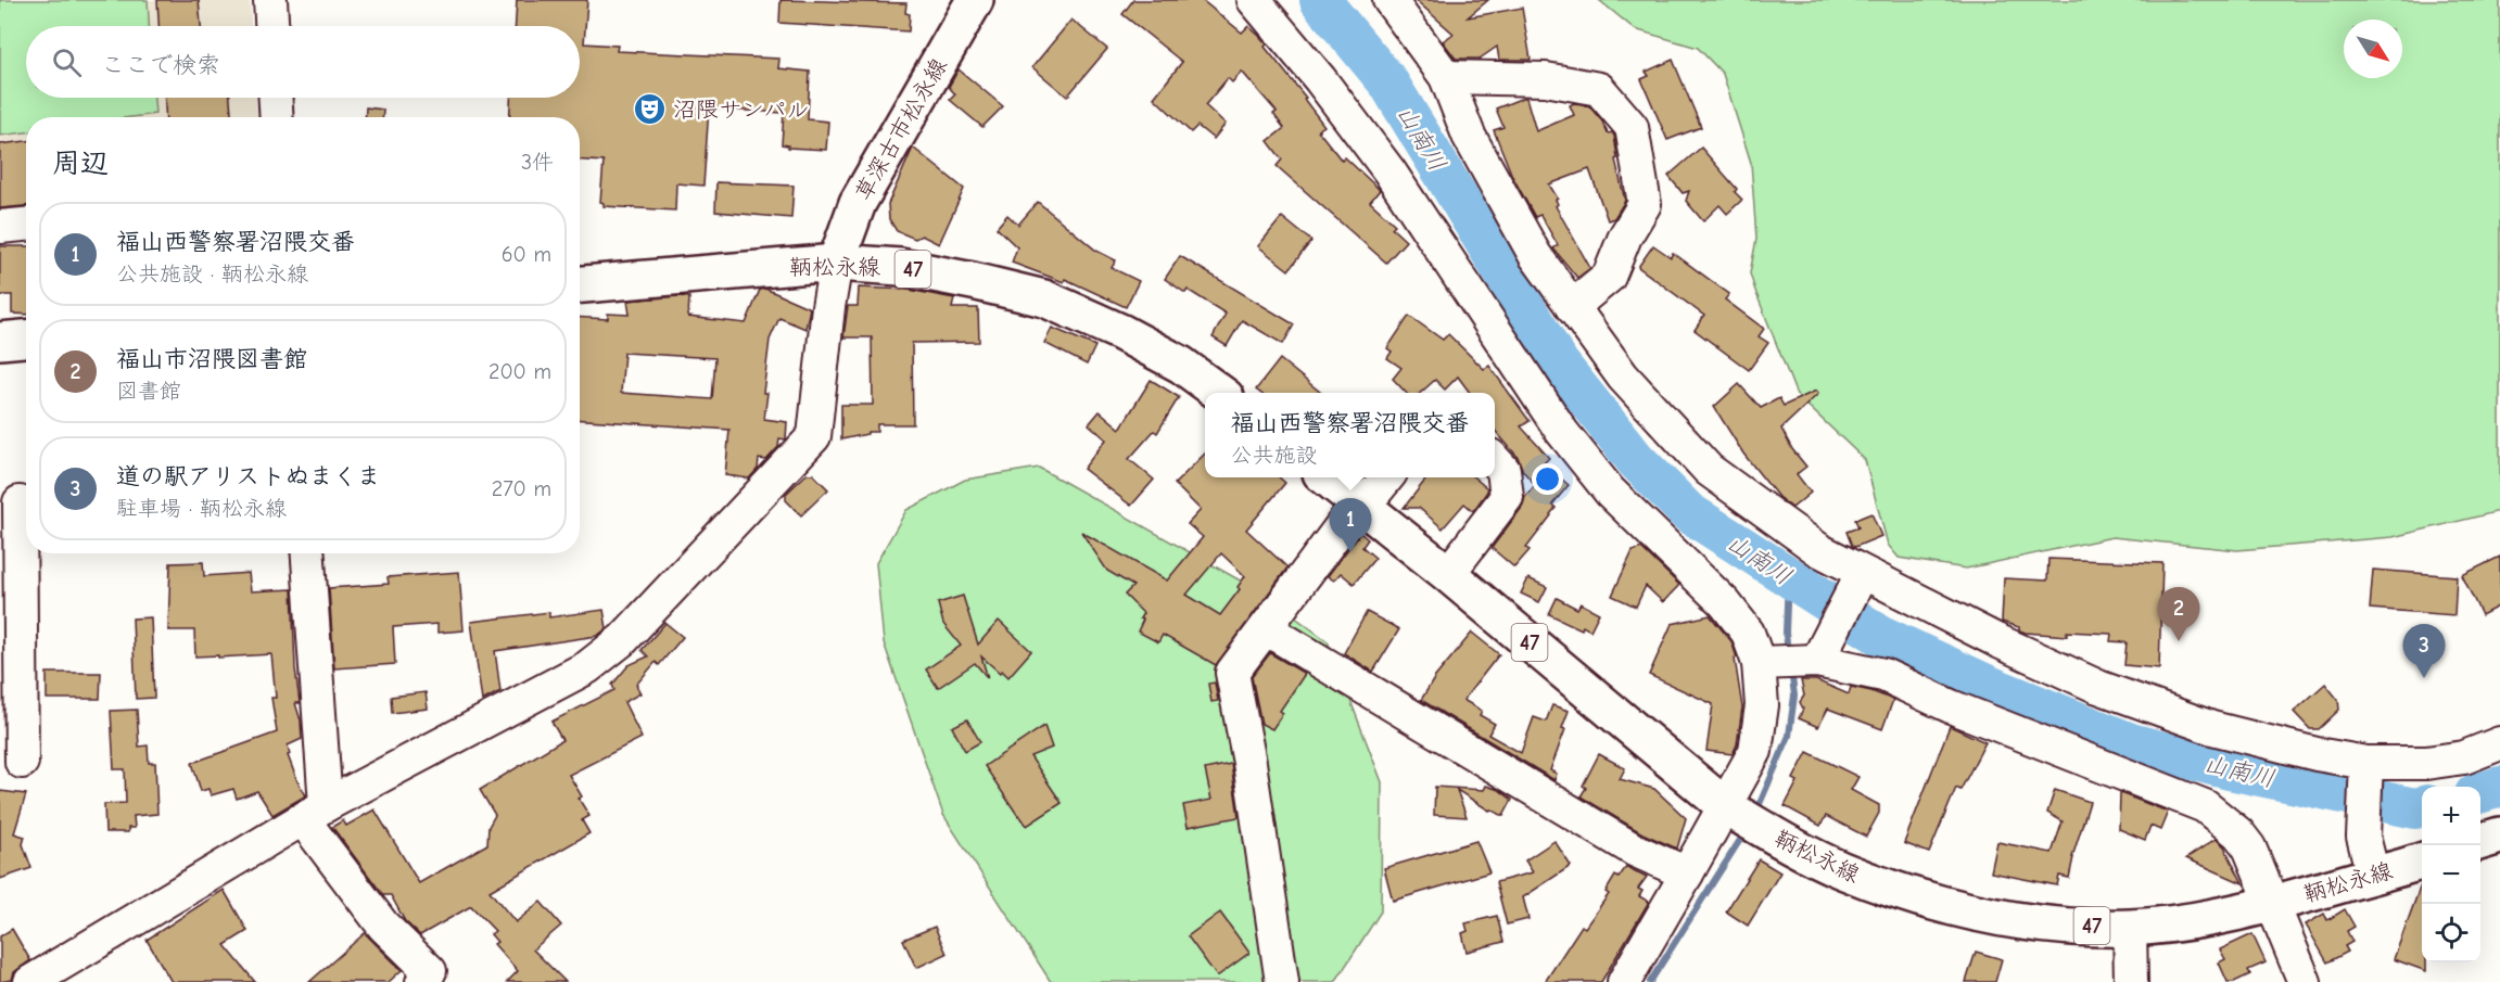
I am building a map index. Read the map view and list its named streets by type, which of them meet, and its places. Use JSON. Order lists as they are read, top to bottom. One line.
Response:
{"streets":{"main road":["草深古市松永線","鞆松永線","47"]},"crossings":[["草深古市松永線","鞆松永線"]],"water":["山南川"],"places":{"theatre":["沼隈サンパル"]},"north":"bottom right","page":{"search":"ここで検索","heading":["周辺","3件"],"list":[{"mark":"1","name":"福山西警察署沼隈交番","note":"公共施設 · 鞆松永線","value":"60 m"},{"mark":"2","name":"福山市沼隈図書館","note":"図書館","value":"200 m"},{"mark":"3","name":"道の駅アリストぬまくま","note":"駐車場 · 鞆松永線","value":"270 m"}],"popup":["福山西警察署沼隈交番","公共施設"],"pins":["1","2","3"],"map_buttons":["+","−"]}}
